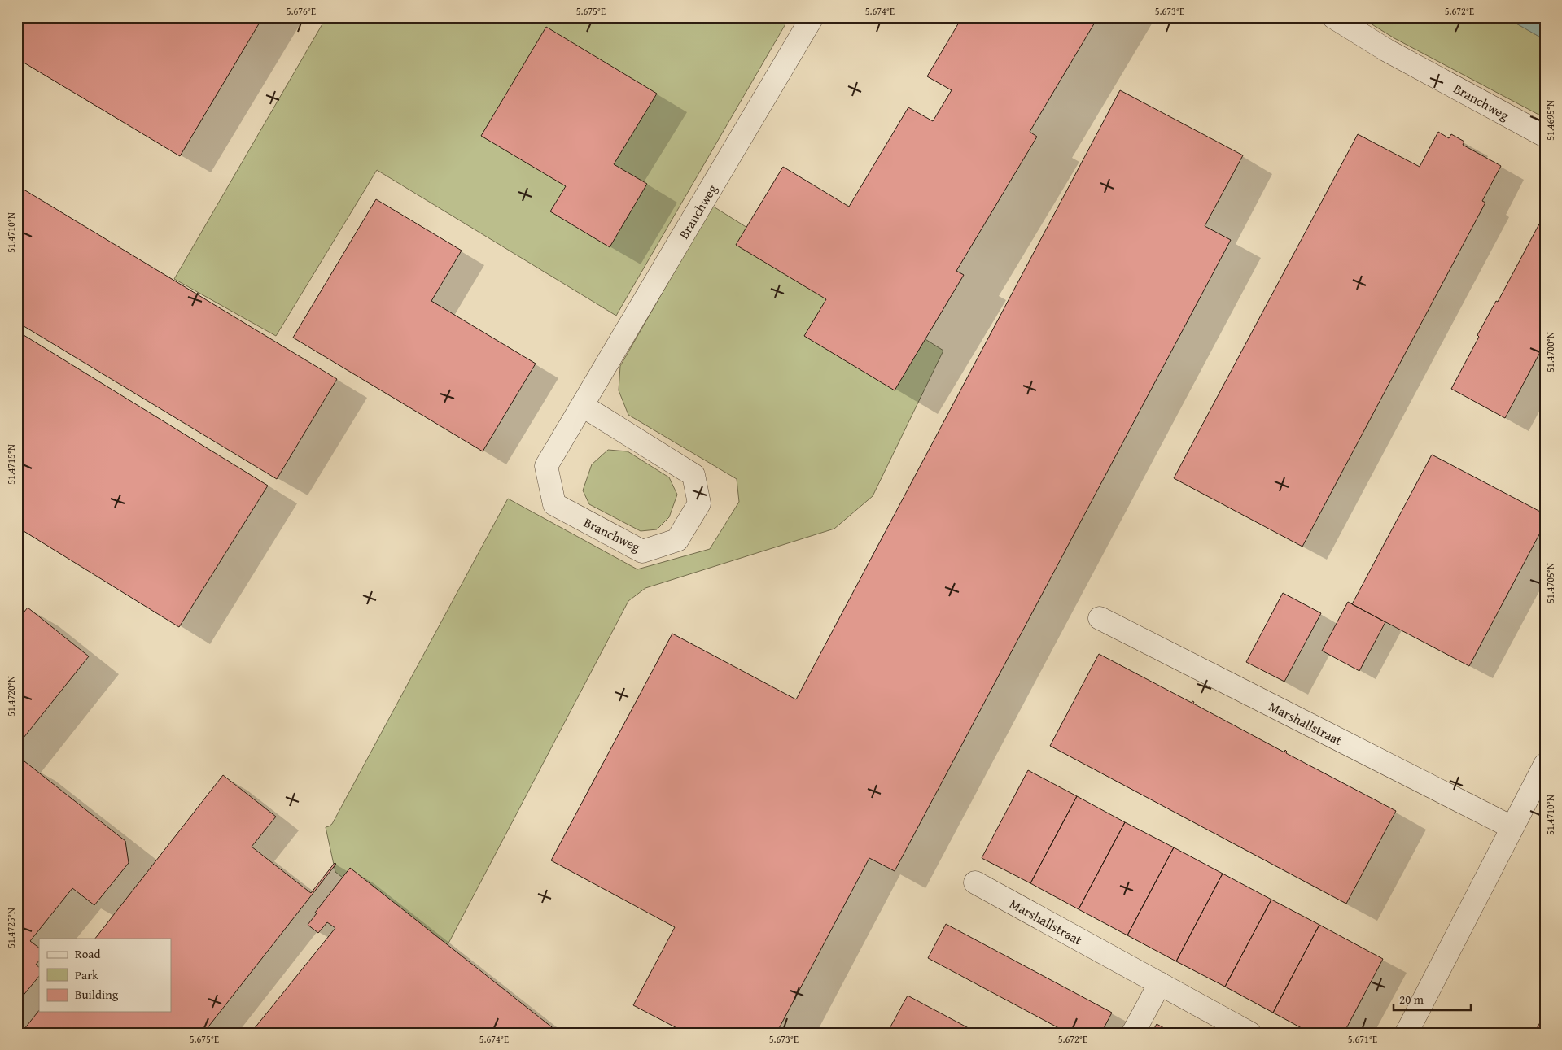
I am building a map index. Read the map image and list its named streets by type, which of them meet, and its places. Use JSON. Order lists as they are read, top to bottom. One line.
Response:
{"streets":{"street":["Branchweg","Marshallstraat"]},"legend":["Road","Park","Building"],"scale_bar":"20 m","coordinates":["5.676°E","5.675°E","5.674°E","5.673°E","5.672°E","51.4695°N","51.4710°N","51.4700°N","51.4715°N","51.4705°N","51.4720°N","51.4725°N","5.671°E"]}
